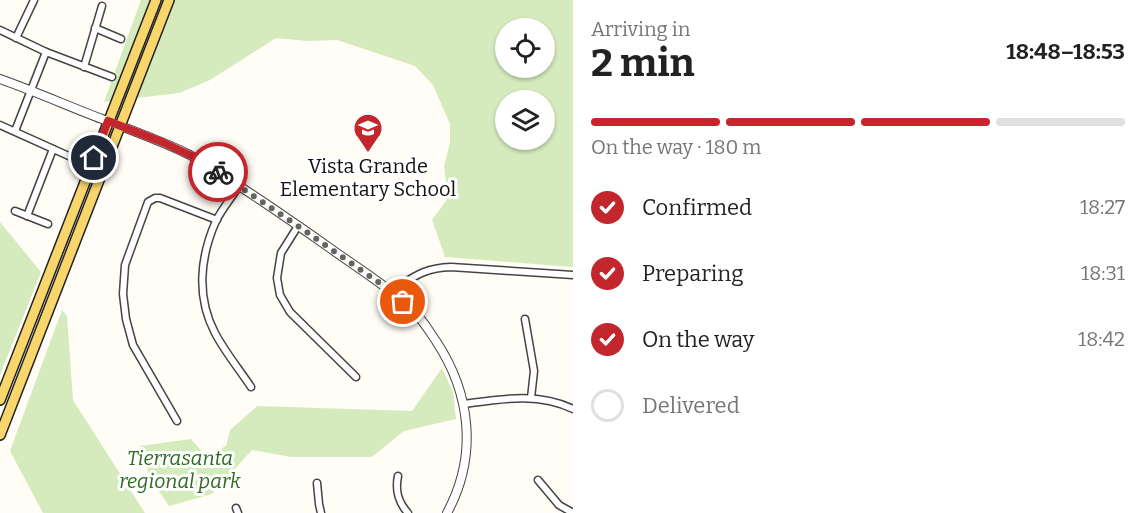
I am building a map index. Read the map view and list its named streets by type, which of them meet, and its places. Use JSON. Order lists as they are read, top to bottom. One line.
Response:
{"parks":["Tierrasanta regional park"],"places":{"school or university":["Vista Grande Elementary School"]},"page":{"heading":["2 min","Arriving in","18:48–18:53"],"bar":"On the way · 180 m","list":[["Confirmed","18:27"],["Preparing","18:31"],["On the way","18:42"],"Delivered"]}}
